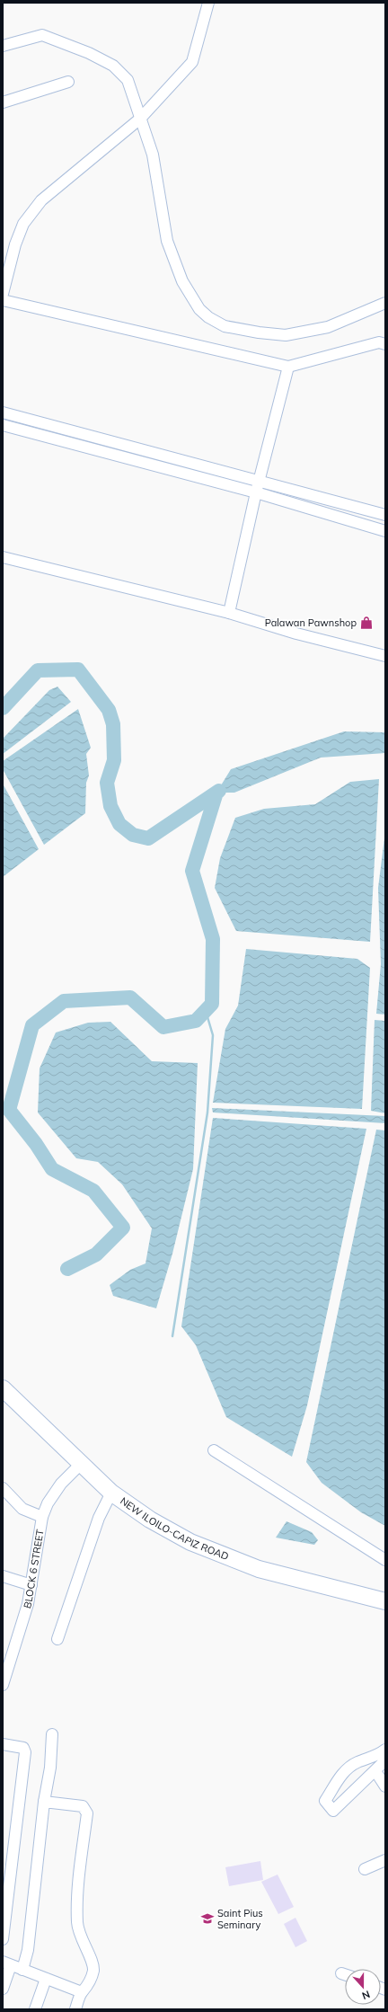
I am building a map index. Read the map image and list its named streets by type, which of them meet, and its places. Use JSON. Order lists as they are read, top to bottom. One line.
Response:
{"streets":{"highway":["NEW ILOILO-CAPIZ ROAD"],"street":["BLOCK 6 STREET"]},"crossings":[["NEW ILOILO-CAPIZ ROAD","BLOCK 6 STREET"]],"places":{"shop":["Palawan Pawnshop"],"school or university":["Saint Pius Seminary"]},"north":"bottom"}
